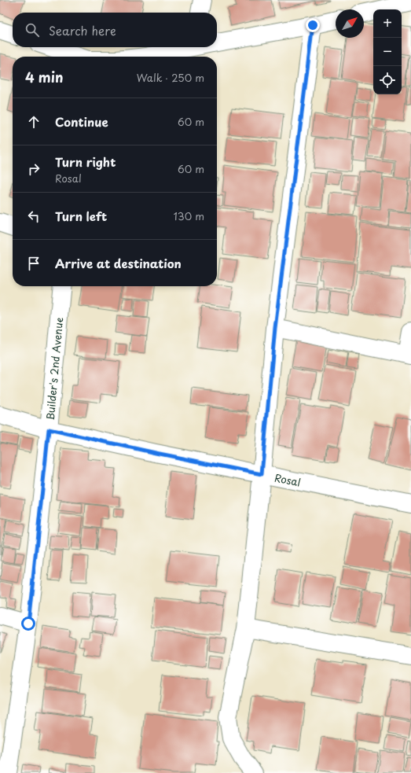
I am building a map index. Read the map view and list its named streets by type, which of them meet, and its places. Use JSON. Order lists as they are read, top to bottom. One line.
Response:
{"streets":{"street":["Builder's 2nd Avenue","Rosal"]},"crossings":[["Builder's 2nd Avenue","Rosal"]],"north":"top right","page":{"map_buttons":["+","−"],"search":"Search here","heading":["4 min","Walk · 250 m"],"list":[["Continue","60 m"],["Turn right","Rosal","60 m"],["Turn left","130 m"],"Arrive at destination"]}}
